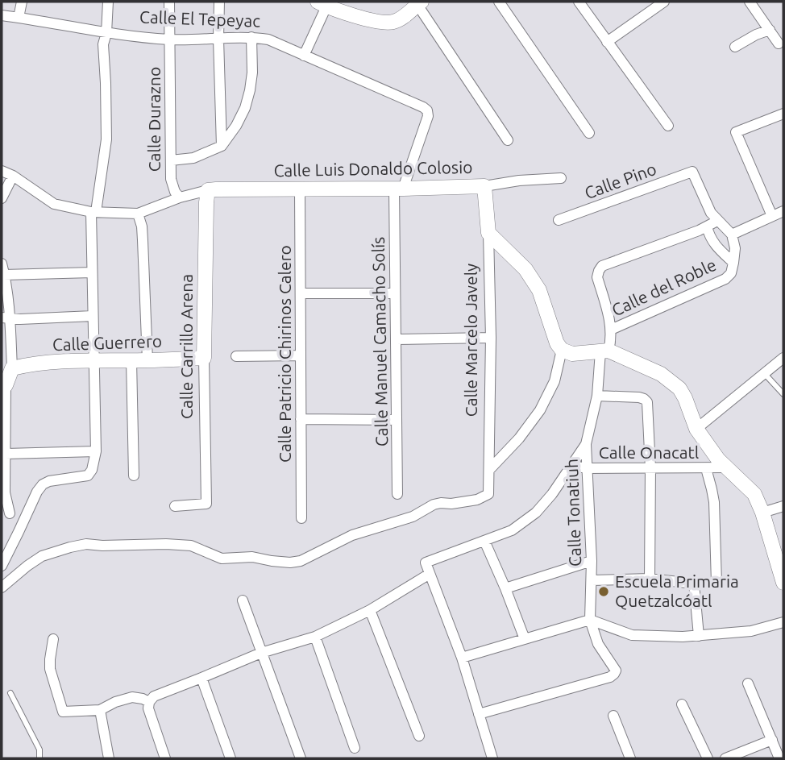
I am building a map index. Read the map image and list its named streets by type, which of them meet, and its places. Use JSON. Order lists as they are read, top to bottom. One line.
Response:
{"streets":{"street":["Calle El Tepeyac","Calle Durazno","Calle Luis Donaldo Colosio","Calle Pino","Calle del Roble","Calle Marcelo Javely","Calle Manuel Camacho Solís","Calle Guerrero","Calle Carrillo Arena","Calle Patricio Chirinos Calero","Calle Onacatl","Calle Tonatiuh"]},"crossings":[["Calle El Tepeyac","Calle Durazno"],["Calle El Tepeyac","Calle Luis Donaldo Colosio"],["Calle El Tepeyac","Calle Manuel Camacho Solís"],["Calle Luis Donaldo Colosio","Calle Marcelo Javely"],["Calle Luis Donaldo Colosio","Calle Manuel Camacho Solís"],["Calle Luis Donaldo Colosio","Calle Carrillo Arena"],["Calle Luis Donaldo Colosio","Calle Patricio Chirinos Calero"],["Calle Guerrero","Calle Carrillo Arena"],["Calle Onacatl","Calle Tonatiuh"]],"places":["Escuela Primaria Quetzalcóatl"]}
